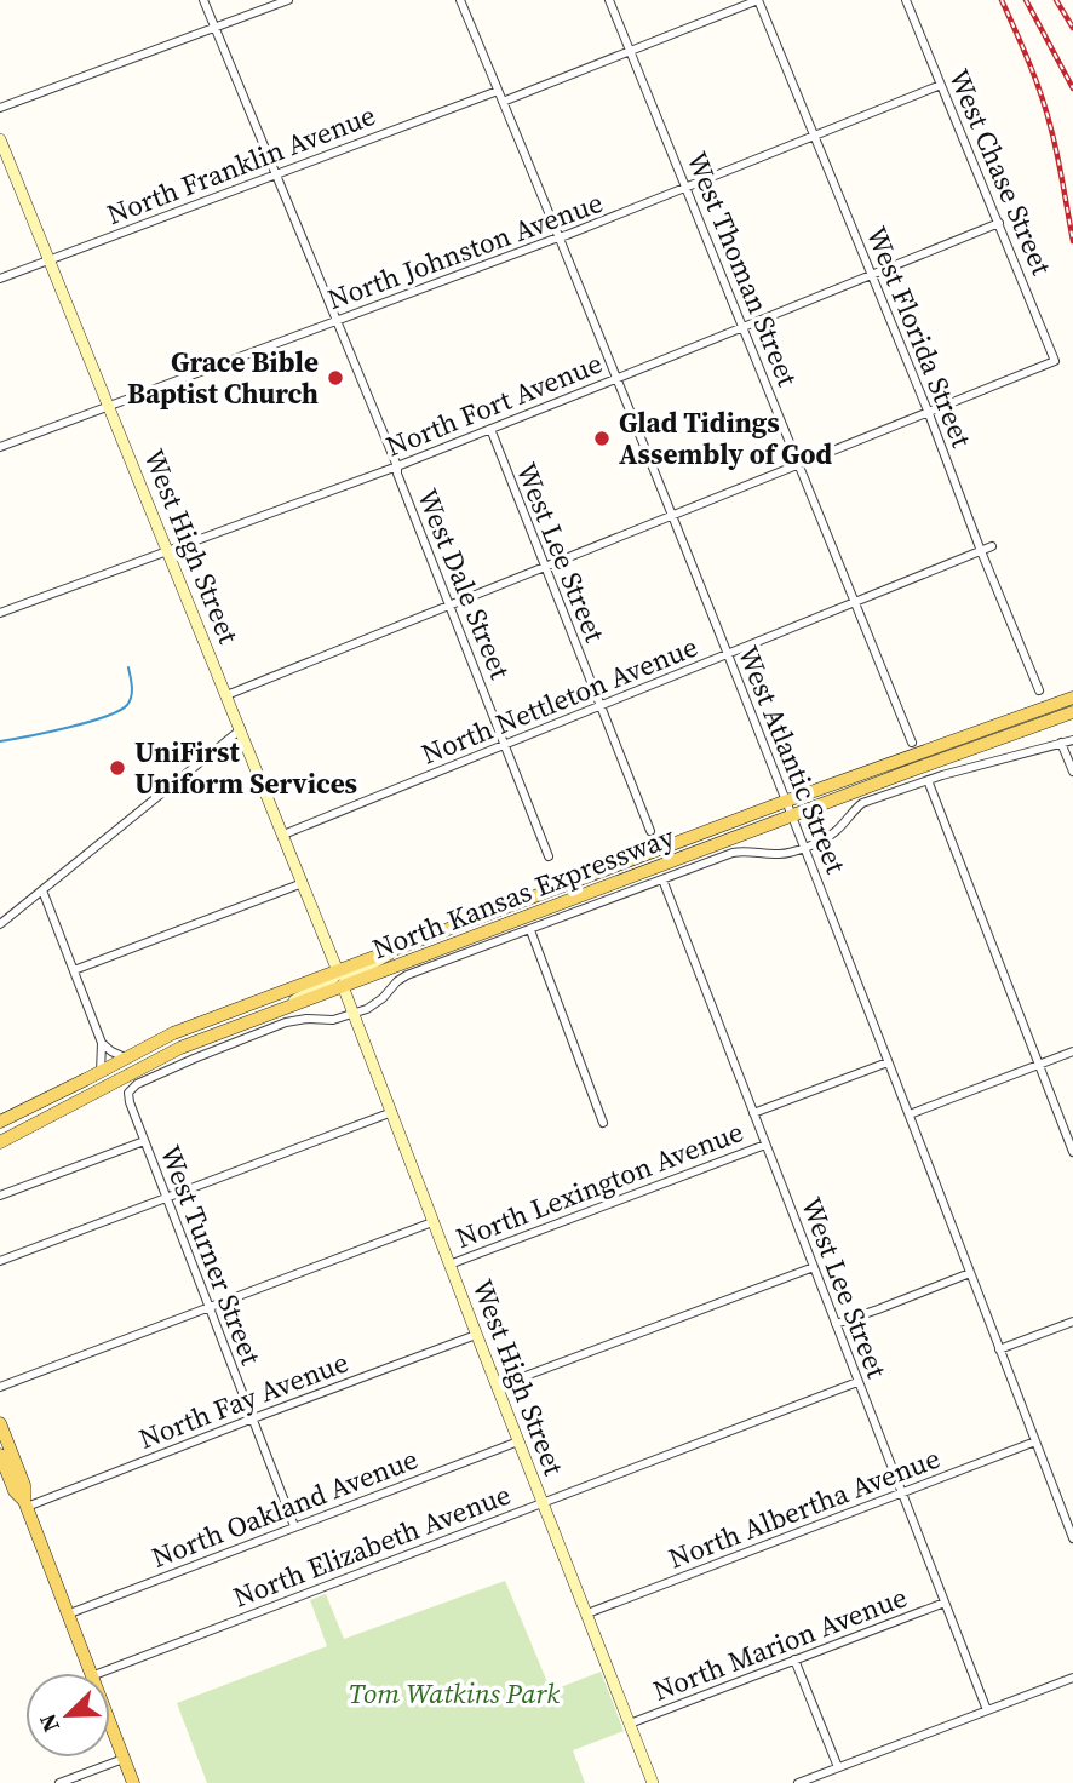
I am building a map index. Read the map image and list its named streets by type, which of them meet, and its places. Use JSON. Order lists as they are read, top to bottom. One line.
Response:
{"streets":{"main road":["North Kansas Expressway"],"street":["North Franklin Avenue","West Chase Street","North Johnston Avenue","West Thoman Street","West Florida Street","North Fort Avenue","West High Street","West Lee Street","West Dale Street","North Nettleton Avenue","West Atlantic Street","North Lexington Avenue","West Turner Street","North Fay Avenue","North Oakland Avenue","North Albertha Avenue","North Elizabeth Avenue","North Marion Avenue"]},"crossings":[["North Franklin Avenue","West High Street"],["North Franklin Avenue","West Dale Street"],["North Franklin Avenue","West Atlantic Street"],["West Chase Street","North Johnston Avenue"],["West Chase Street","West Florida Street"],["West Chase Street","North Fort Avenue"],["North Johnston Avenue","West Thoman Street"],["North Johnston Avenue","West Florida Street"],["North Johnston Avenue","West High Street"],["North Johnston Avenue","West Dale Street"],["North Johnston Avenue","West Atlantic Street"],["West Thoman Street","North Fort Avenue"],["West Thoman Street","North Nettleton Avenue"],["West Florida Street","North Fort Avenue"],["West Florida Street","North Nettleton Avenue"],["North Fort Avenue","West High Street"],["North Fort Avenue","West Lee Street"],["North Fort Avenue","West Dale Street"],["North Fort Avenue","West Atlantic Street"],["West High Street","North Nettleton Avenue"],["West High Street","North Kansas Expressway"],["West High Street","North Lexington Avenue"],["West High Street","West Turner Street"],["West High Street","North Fay Avenue"],["West High Street","North Oakland Avenue"],["West High Street","North Albertha Avenue"],["West High Street","North Elizabeth Avenue"],["West High Street","North Marion Avenue"],["West Lee Street","North Nettleton Avenue"],["West Lee Street","North Lexington Avenue"],["West Lee Street","North Albertha Avenue"],["West Lee Street","North Elizabeth Avenue"],["West Lee Street","North Marion Avenue"],["West Dale Street","North Nettleton Avenue"],["North Nettleton Avenue","West Atlantic Street"],["West Atlantic Street","North Kansas Expressway"],["West Atlantic Street","North Lexington Avenue"],["West Atlantic Street","North Albertha Avenue"],["North Lexington Avenue","West Turner Street"],["West Turner Street","North Fay Avenue"],["West Turner Street","North Oakland Avenue"]],"parks":["Tom Watkins Park"],"places":["Grace Bible Baptist Church","Glad Tidings Assembly of God","UniFirst Uniform Services"],"north":"bottom left"}
